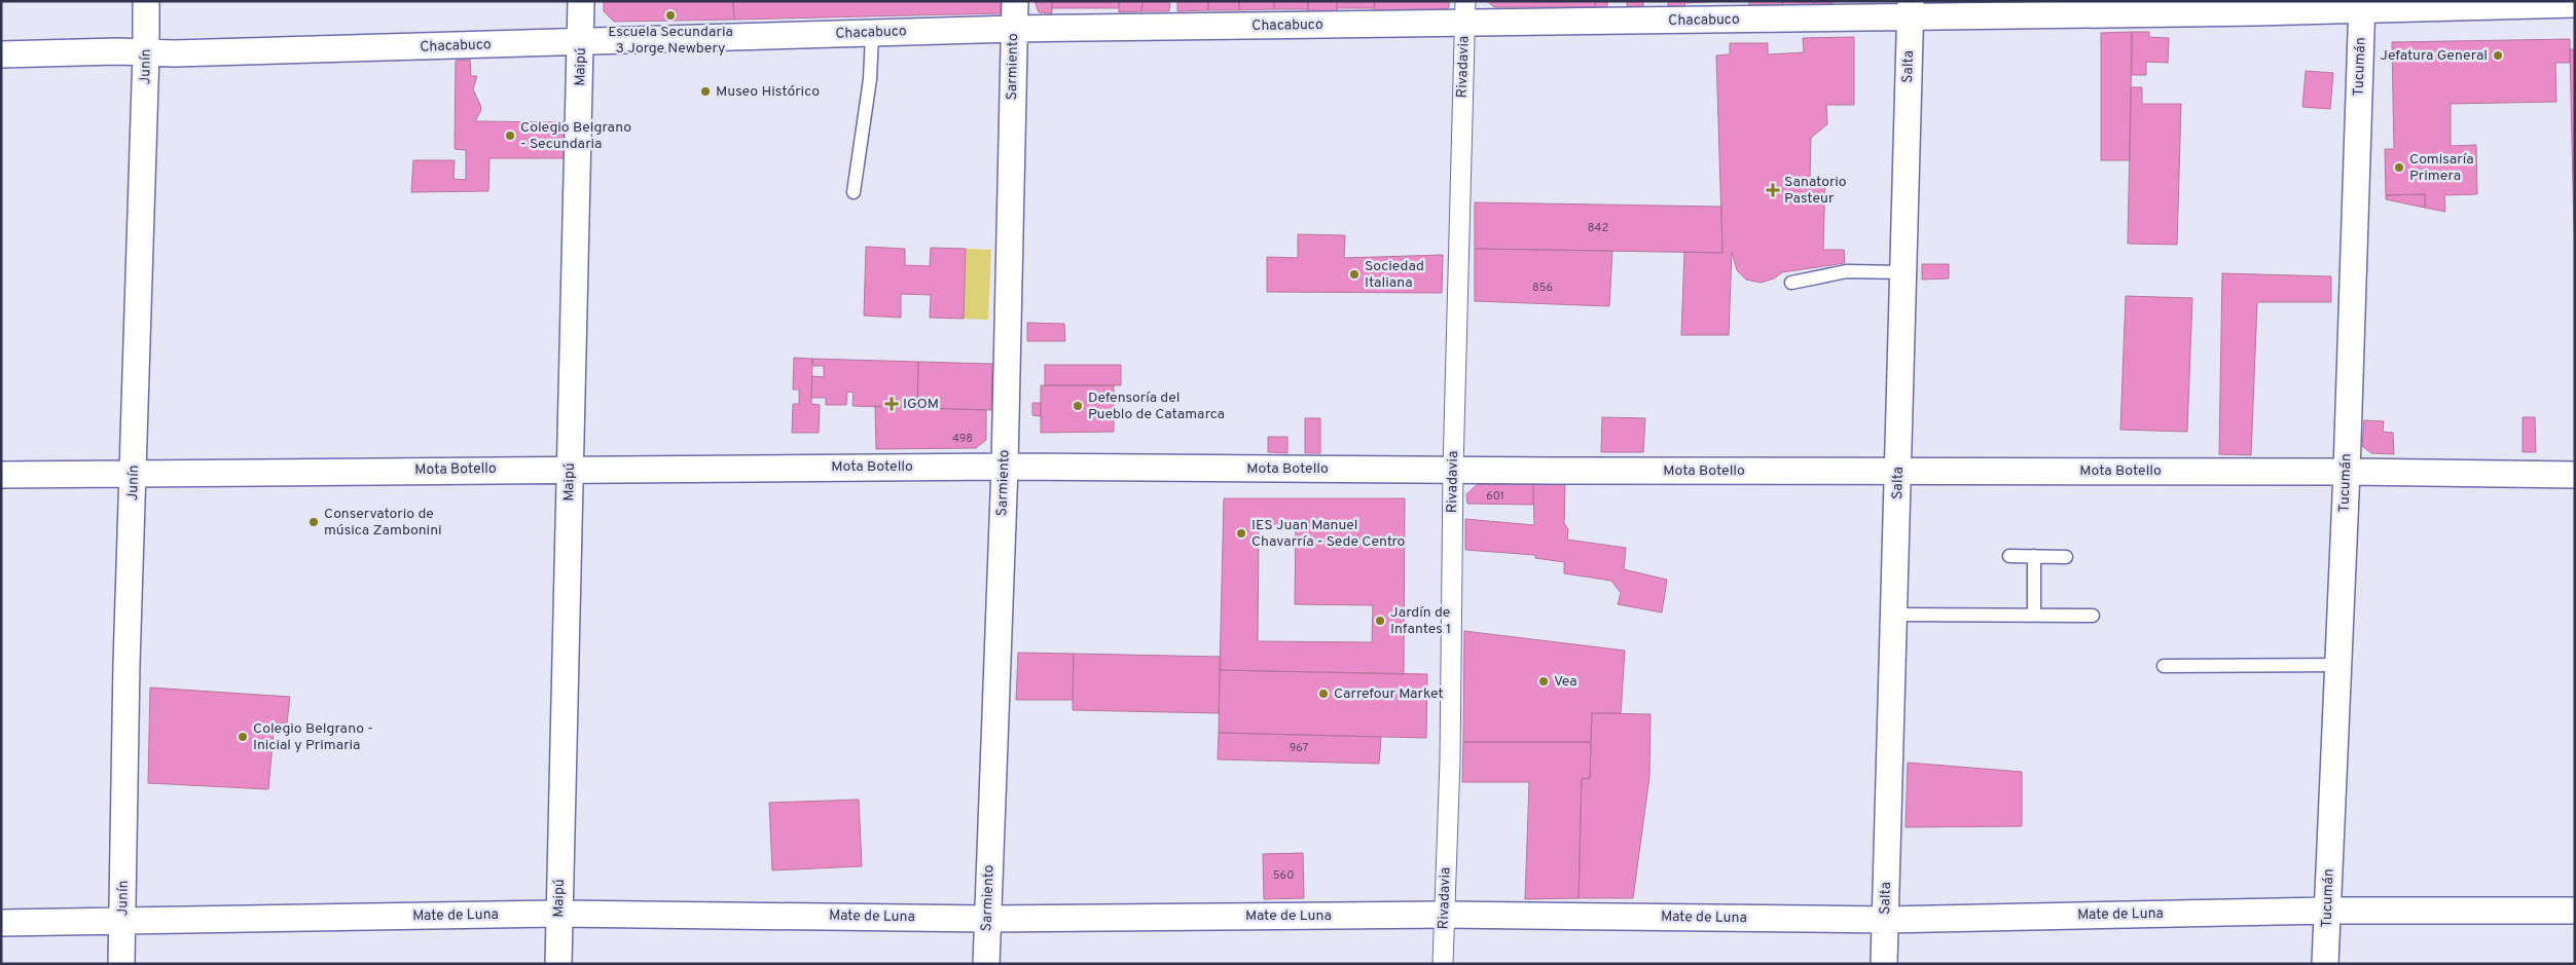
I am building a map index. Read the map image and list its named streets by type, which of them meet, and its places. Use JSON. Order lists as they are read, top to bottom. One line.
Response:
{"streets":{"street":["Chacabuco","Junín","Maipú","Sarmiento","Rivadavia","Salta","Tucumán","Mota Botello","Mate de Luna"]},"crossings":[["Chacabuco","Junín"],["Chacabuco","Maipú"],["Chacabuco","Sarmiento"],["Chacabuco","Rivadavia"],["Chacabuco","Salta"],["Chacabuco","Tucumán"],["Junín","Mota Botello"],["Junín","Mate de Luna"],["Maipú","Mota Botello"],["Maipú","Mate de Luna"],["Sarmiento","Mota Botello"],["Sarmiento","Mate de Luna"],["Rivadavia","Mota Botello"],["Rivadavia","Mate de Luna"],["Salta","Mota Botello"],["Salta","Mate de Luna"],["Tucumán","Mota Botello"],["Tucumán","Mate de Luna"]],"places":{"other":["Escuela Secundaria 3 Jorge Newbery","Jefatura General","Museo Histórico","Colegio Belgrano - Secundaria","Comisaría Primera","Sociedad Italiana","Defensoría del Pueblo de Catamarca","Conservatorio de música Zambonini","IES Juan Manuel Chavarría - Sede Centro","Jardín de Infantes 1","Vea","Carrefour Market","Colegio Belgrano - Inicial y Primaria"],"health":["Sanatorio Pasteur","IGOM"]},"house_numbers":["842","856","498","601","967","560"]}
